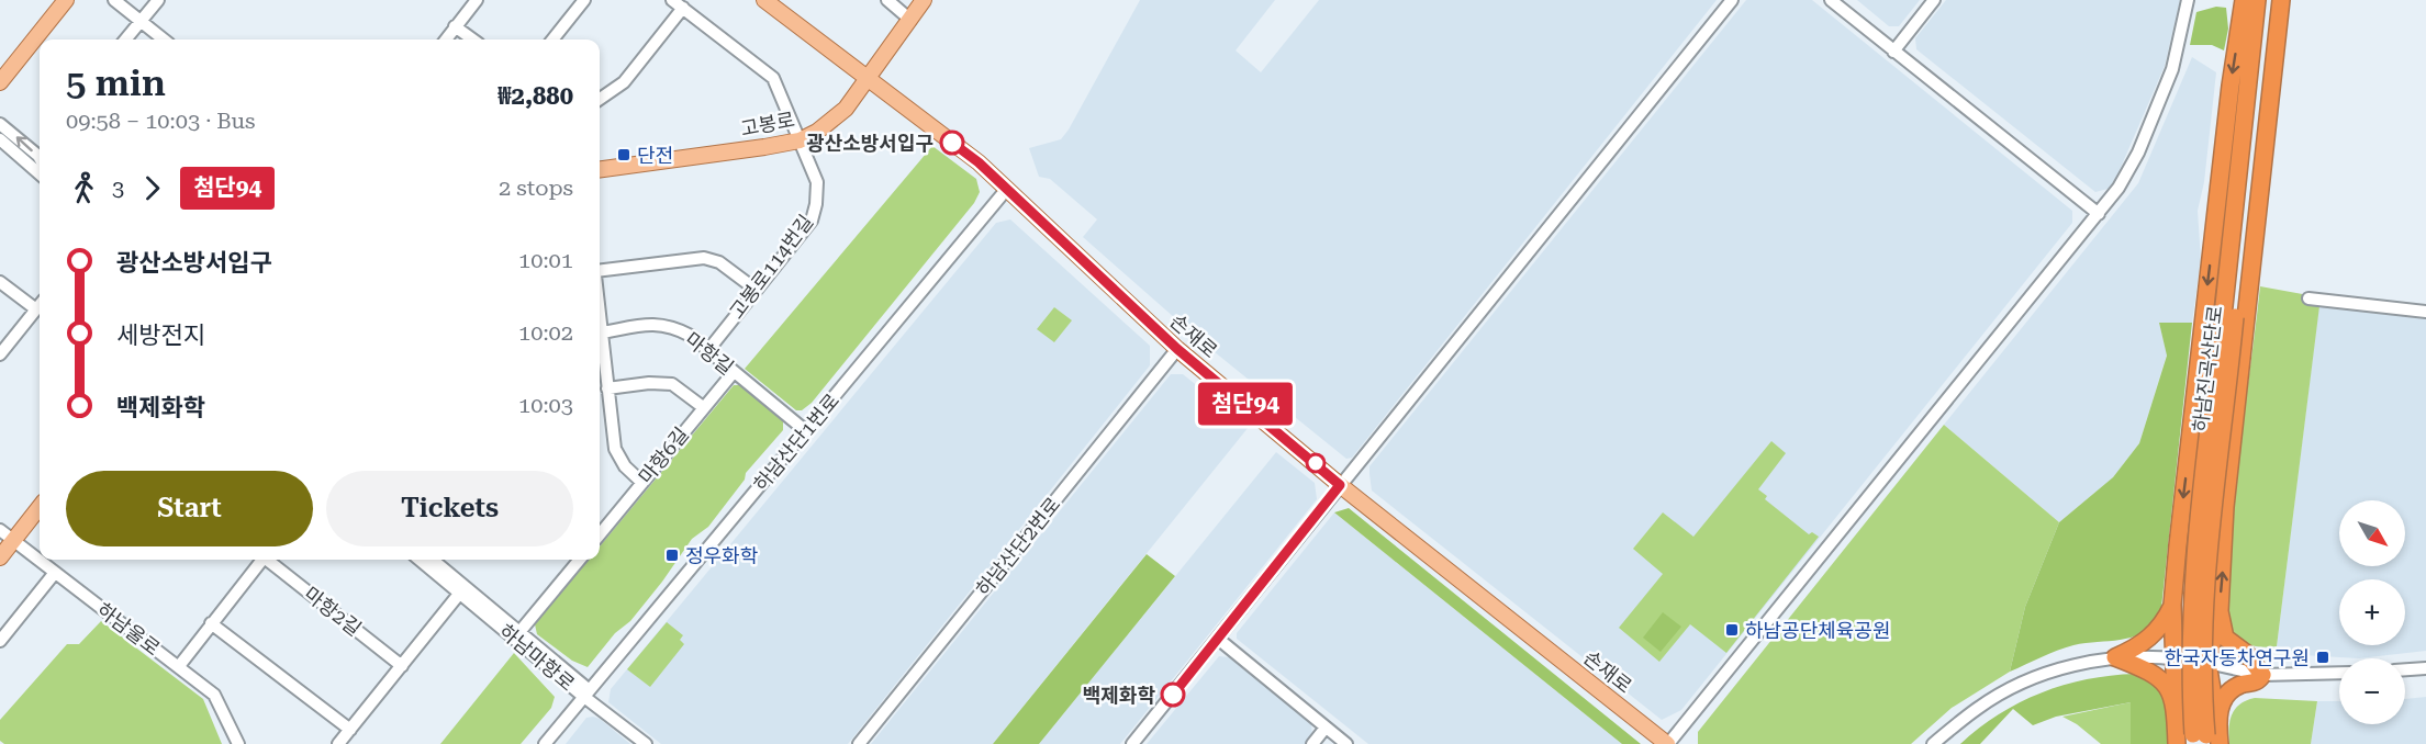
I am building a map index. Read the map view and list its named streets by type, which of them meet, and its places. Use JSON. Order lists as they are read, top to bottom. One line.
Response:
{"streets":{"highway":["하남진곡산단로"],"main road":["고봉로","손재로"],"street":["고봉로114번길","마항길","하남산단1번로","마항6길","하남산단2번로","마항2길","하남울로","하남마항로"]},"crossings":[["고봉로","고봉로114번길"],["고봉로","손재로"],["고봉로114번길","마항길"],["손재로","하남산단1번로"],["손재로","하남산단2번로"],["마항길","하남산단1번로"],["마항길","마항6길"],["하남산단1번로","하남마항로"]],"places":{"other":["광산소방서입구","백제화학"],"transit":["단전","정우화학","하남공단체육공원","한국자동차연구원"]},"lines":["bus line 첨단94"],"north":"bottom right","page":{"on_map":"첨단94","heading":["5 min","09:58 – 10:03 · Bus","₩2,880"],"legs":["3","첨단94","2 stops"],"list":[{"name":"광산소방서입구","value":"10:01"},{"name":"세방전지","value":"10:02"},{"name":"백제화학","value":"10:03"}],"buttons":["Start","Tickets"],"map_buttons":["+","−"]}}
